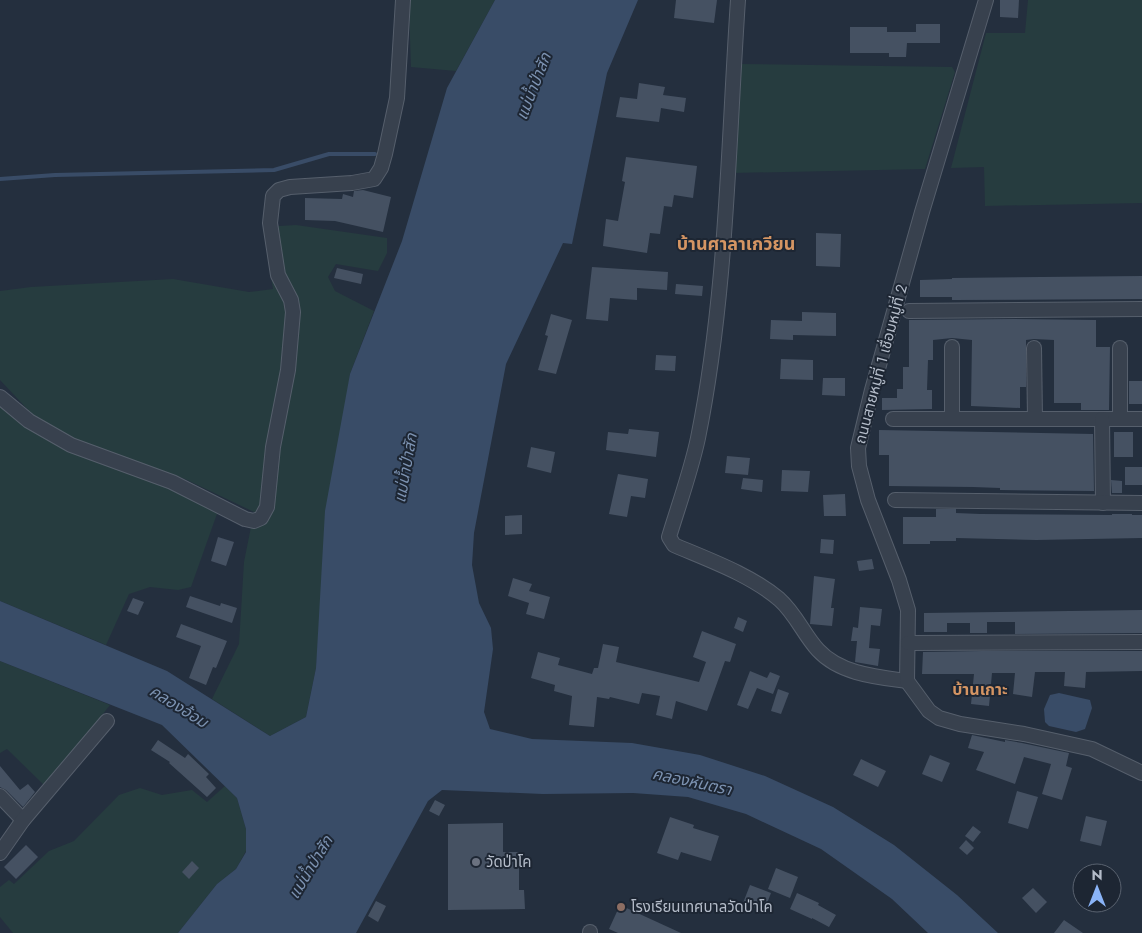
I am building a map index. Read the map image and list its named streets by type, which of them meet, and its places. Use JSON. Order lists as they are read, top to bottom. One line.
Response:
{"streets":{"street":["ถนนสายหมู่ที่ 1 เชื่อมหมู่ที่ 2"]},"districts":["บ้านศาลาเกวียน","บ้านเกาะ"],"water":["แม่น้ำป่าสัก","คลองอ้อม","คลองหันตรา"],"places":["วัดป่าโค","โรงเรียนเทศบาลวัดป่าโค"],"north":"top"}
